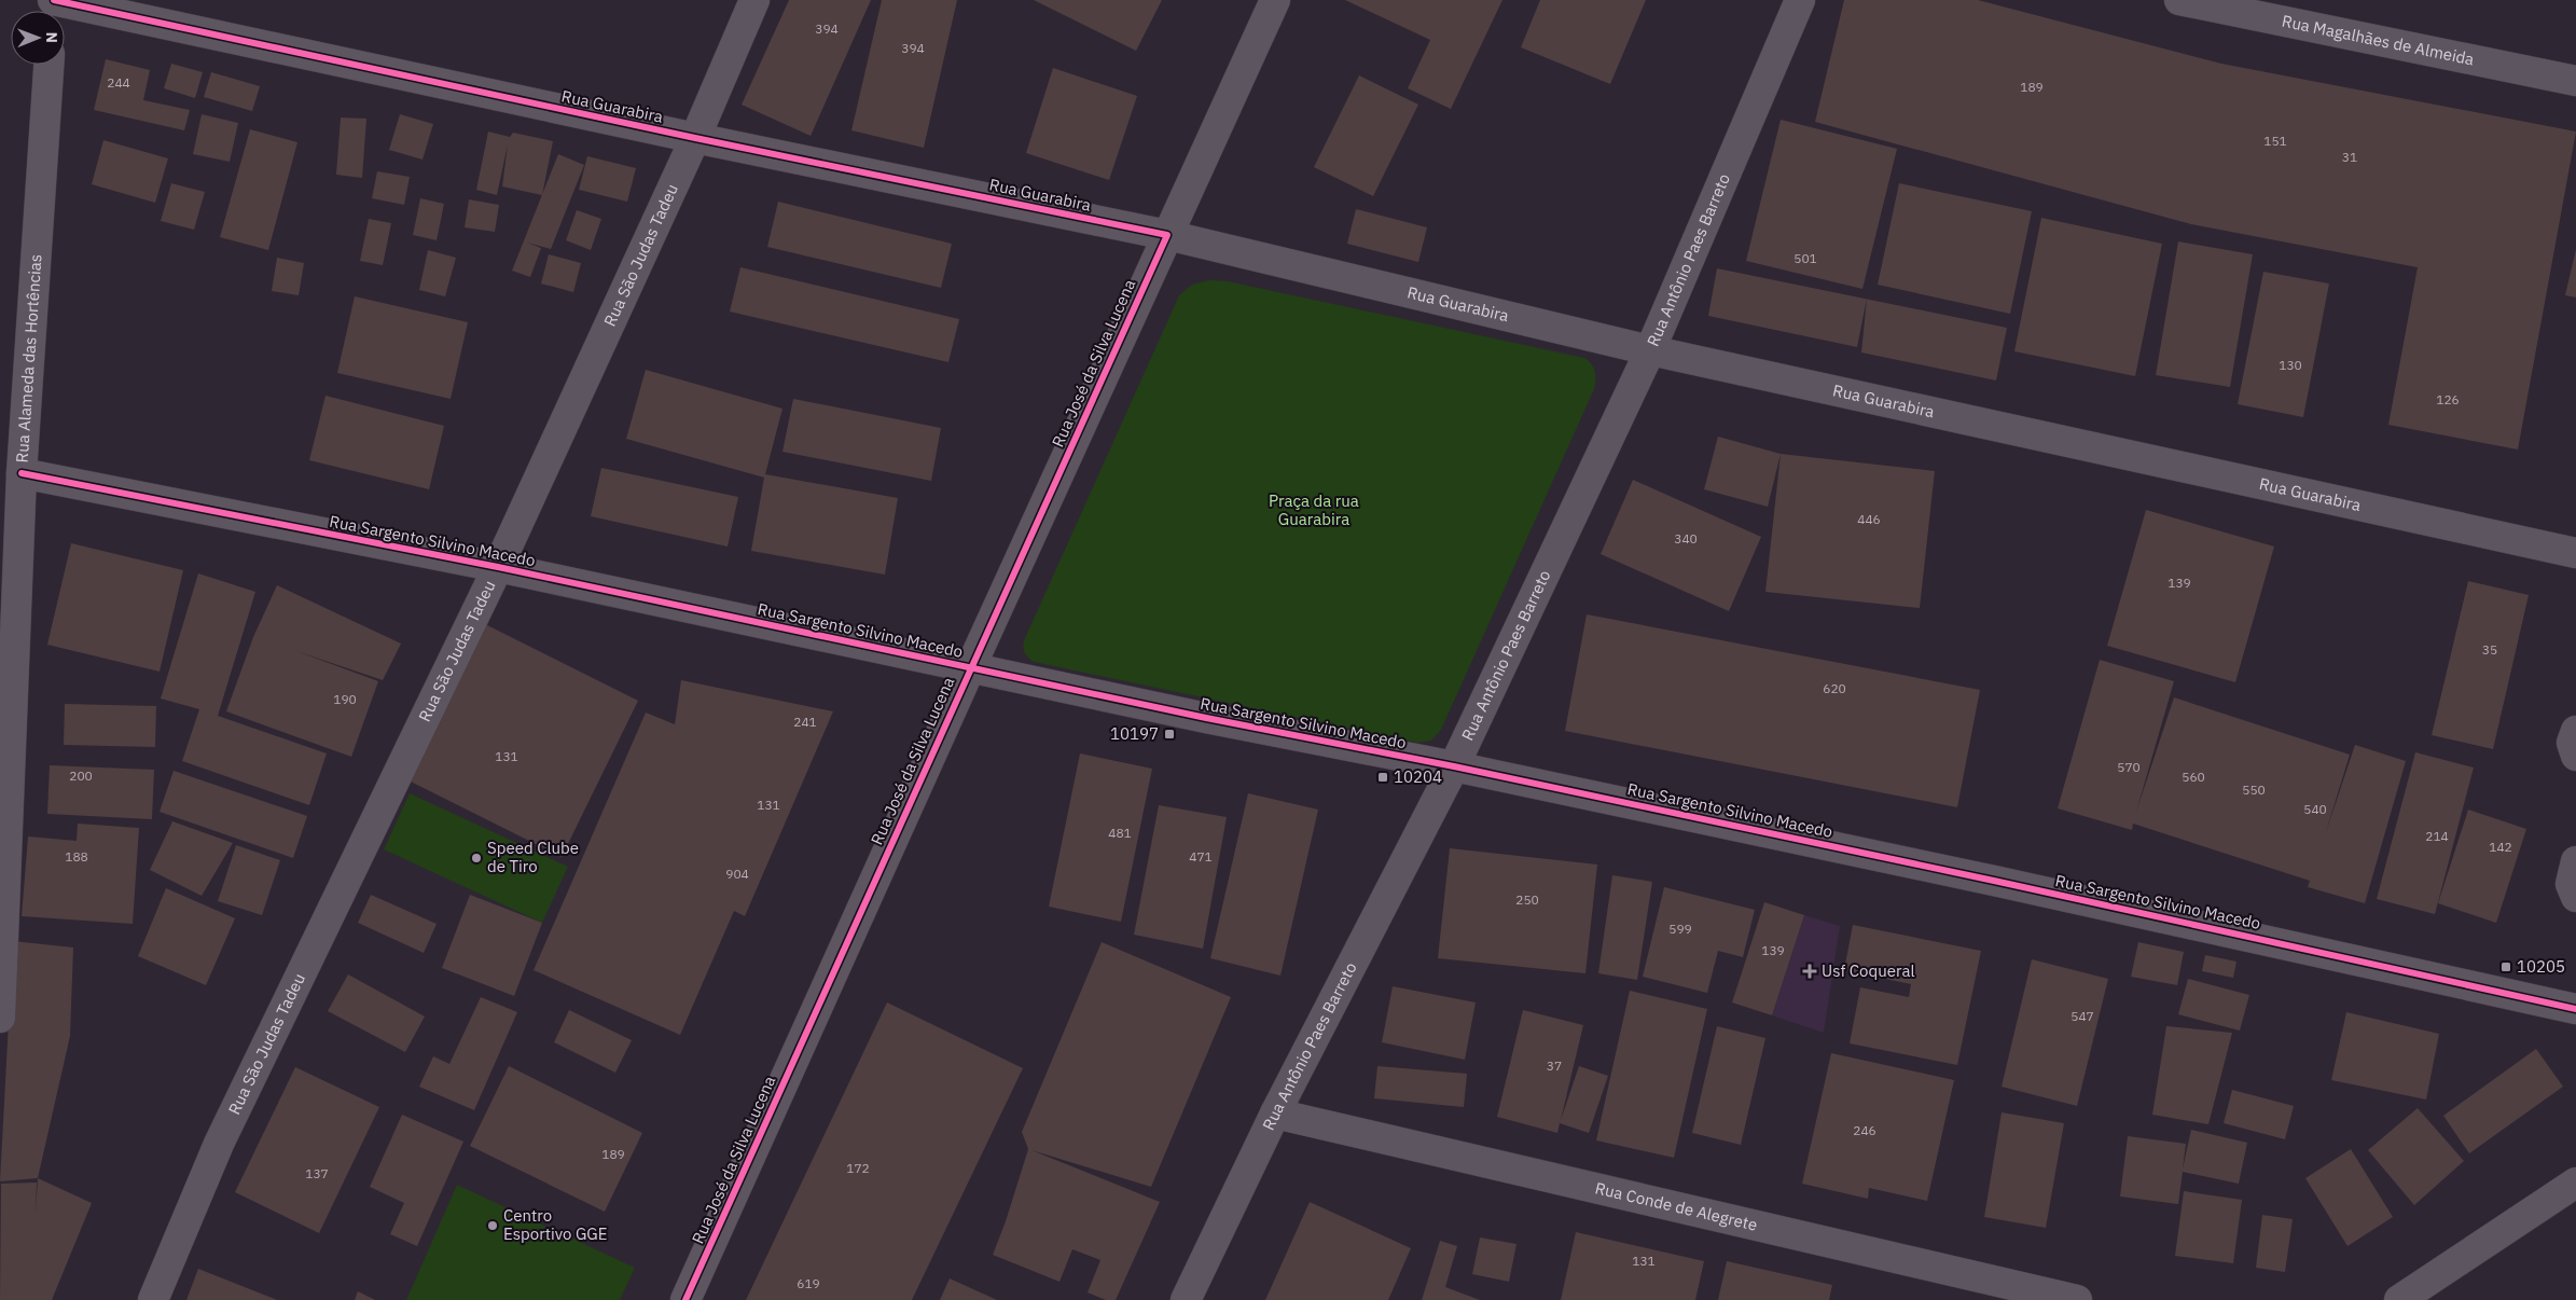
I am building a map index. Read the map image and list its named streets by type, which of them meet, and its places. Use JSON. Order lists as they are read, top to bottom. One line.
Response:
{"streets":{"street":["Rua Magalhães de Almeida","Rua Guarabira","Rua São Judas Tadeu","Rua Antônio Paes Barreto","Rua Alameda das Hortências","Rua José da Silva Lucena","Rua Sargento Silvino Macedo","Rua Conde de Alegrete"]},"crossings":[["Rua Guarabira","Rua São Judas Tadeu"],["Rua Guarabira","Rua Antônio Paes Barreto"],["Rua Guarabira","Rua José da Silva Lucena"],["Rua São Judas Tadeu","Rua Sargento Silvino Macedo"],["Rua Antônio Paes Barreto","Rua Sargento Silvino Macedo"],["Rua Antônio Paes Barreto","Rua Conde de Alegrete"],["Rua Alameda das Hortências","Rua Sargento Silvino Macedo"],["Rua José da Silva Lucena","Rua Sargento Silvino Macedo"]],"parks":["Praça da rua Guarabira"],"places":{"transit":["10197","10204","10205"],"other":["Speed Clube de Tiro","Centro Esportivo GGE"],"health":["Usf Coqueral"]},"house_numbers":["394","394","244","189","151","31","501","130","126","446","340","139","35","620","190","241","131","570","200","560","550","131","540","481","214","142","188","471","904","250","599","139","547","37","246","189","172","137","131","619"],"north":"right"}
